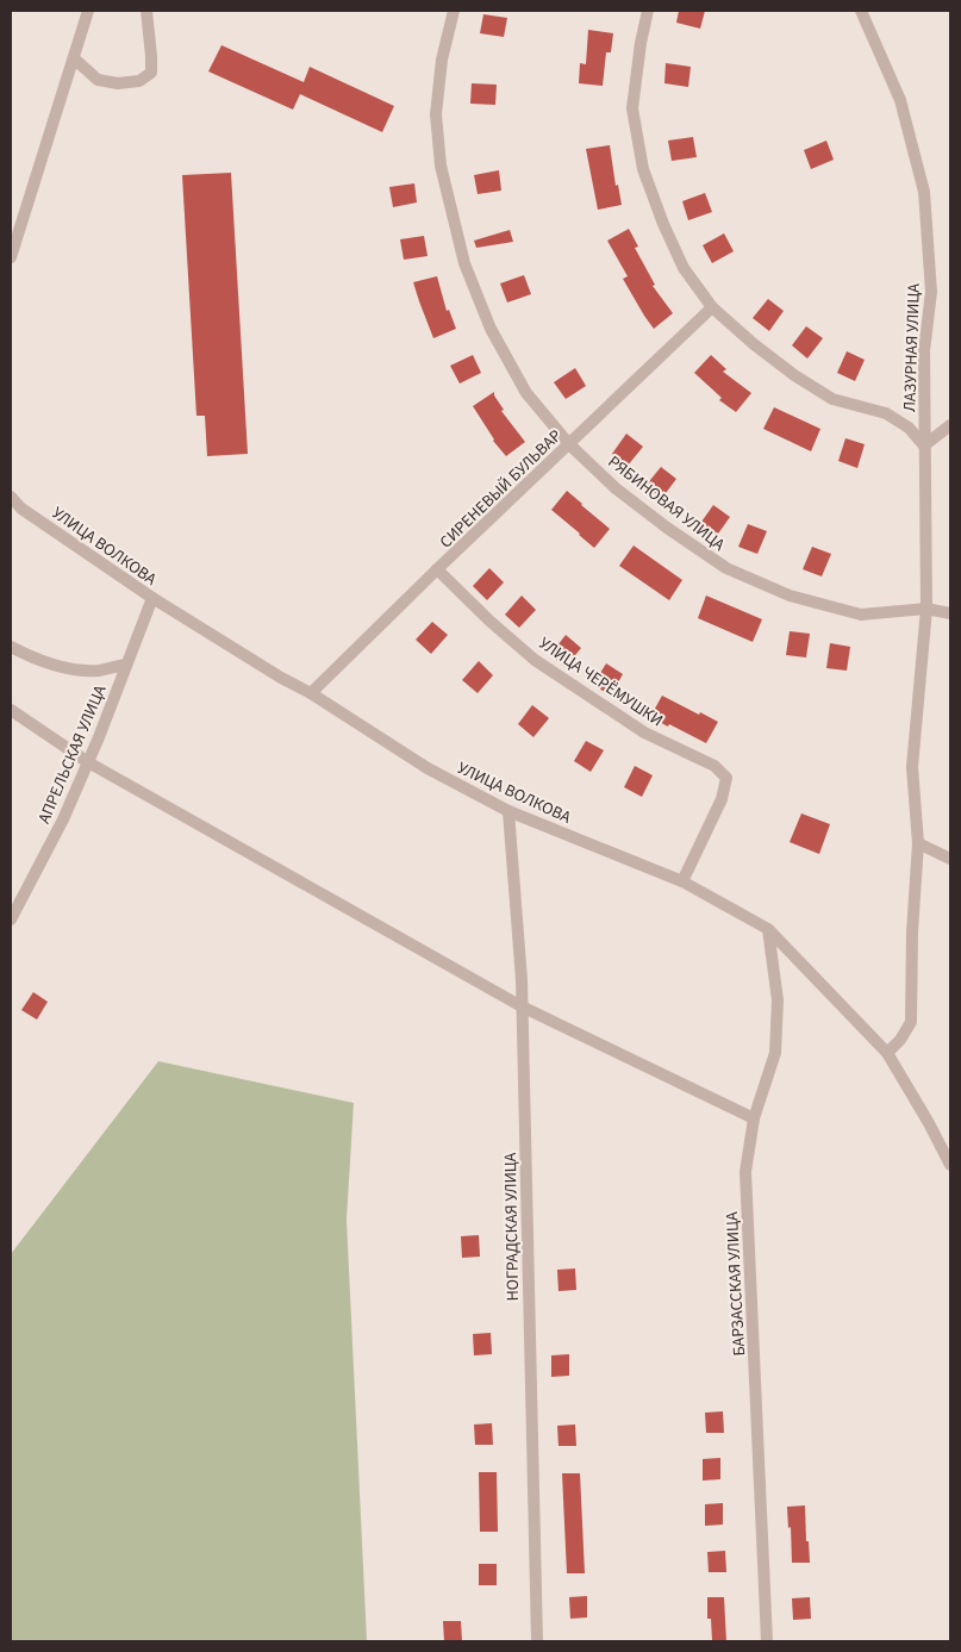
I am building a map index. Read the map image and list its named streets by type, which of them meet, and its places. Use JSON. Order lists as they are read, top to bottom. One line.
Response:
{"streets":{"street":["ЛАЗУРНАЯ УЛИЦА","СИРЕНЕВЫЙ БУЛЬВАР","РЯБИНОВАЯ УЛИЦА","УЛИЦА ВОЛКОВА","УЛИЦА ЧЕРЁМУШКИ","АПРЕЛЬСКАЯ УЛИЦА","НОГРАДСКАЯ УЛИЦА","БАРЗАССКАЯ УЛИЦА"]},"crossings":[["ЛАЗУРНАЯ УЛИЦА","СИРЕНЕВЫЙ БУЛЬВАР"],["СИРЕНЕВЫЙ БУЛЬВАР","РЯБИНОВАЯ УЛИЦА"],["СИРЕНЕВЫЙ БУЛЬВАР","УЛИЦА ВОЛКОВА"],["СИРЕНЕВЫЙ БУЛЬВАР","УЛИЦА ЧЕРЁМУШКИ"],["УЛИЦА ВОЛКОВА","УЛИЦА ЧЕРЁМУШКИ"],["УЛИЦА ВОЛКОВА","АПРЕЛЬСКАЯ УЛИЦА"],["УЛИЦА ВОЛКОВА","НОГРАДСКАЯ УЛИЦА"],["УЛИЦА ВОЛКОВА","БАРЗАССКАЯ УЛИЦА"]]}
